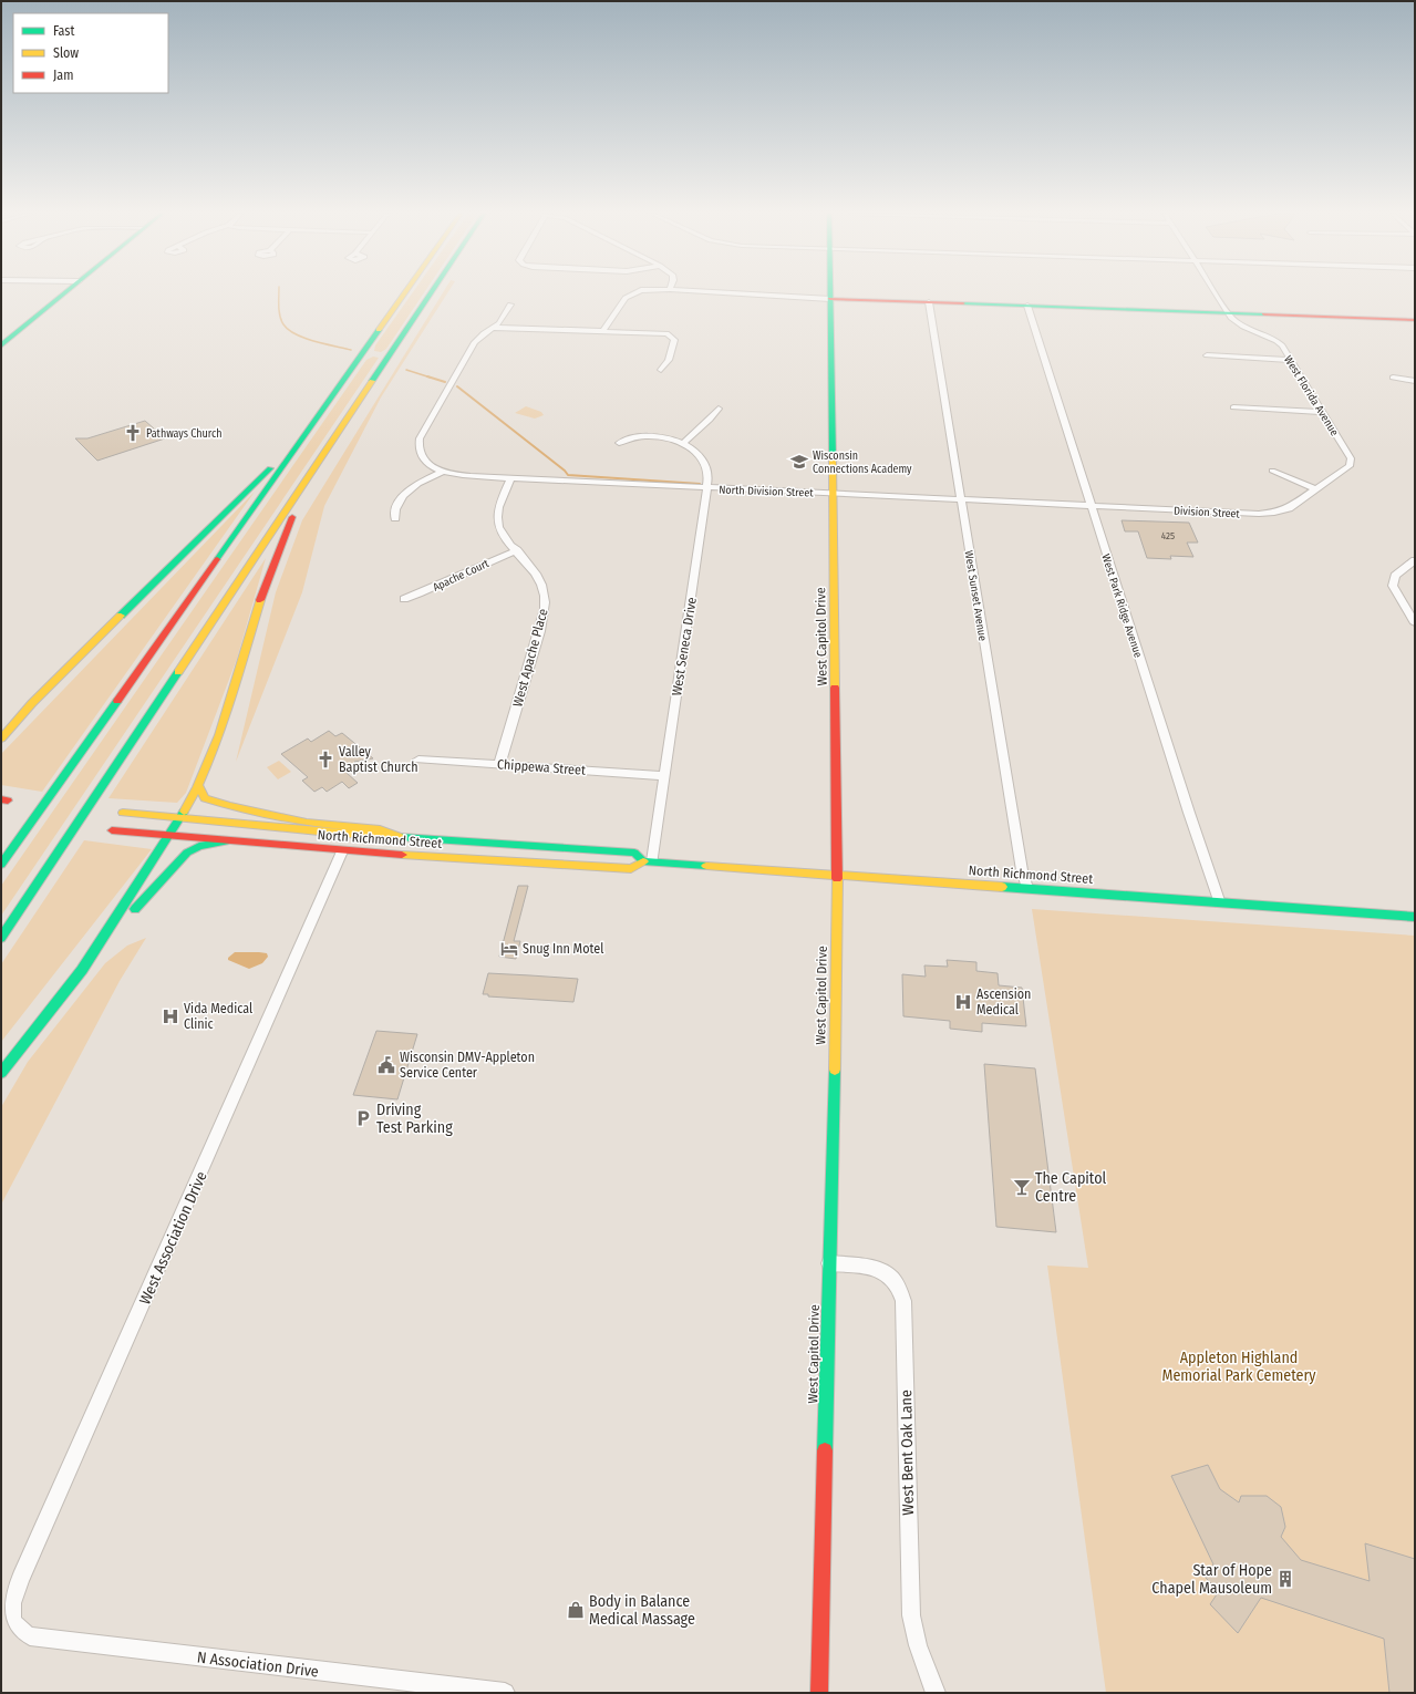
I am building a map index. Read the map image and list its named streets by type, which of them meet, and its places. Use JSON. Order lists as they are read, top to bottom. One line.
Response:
{"streets":{"main road":["West Capitol Drive","North Richmond Street"],"street":["West Florida Avenue","North Division Street","Division Street","Apache Court","West Sunset Avenue","West Park Ridge Avenue","West Seneca Drive","West Apache Place","Chippewa Street","West Association Drive","West Bent Oak Lane","N Association Drive"]},"crossings":[["West Florida Avenue","Division Street"],["North Division Street","Division Street"],["North Division Street","West Sunset Avenue"],["North Division Street","West Park Ridge Avenue"],["North Division Street","West Capitol Drive"],["North Division Street","West Seneca Drive"],["North Division Street","West Apache Place"],["Division Street","West Park Ridge Avenue"],["Apache Court","West Apache Place"],["West Sunset Avenue","North Richmond Street"],["West Park Ridge Avenue","North Richmond Street"],["West Capitol Drive","North Richmond Street"],["West Capitol Drive","West Bent Oak Lane"],["West Seneca Drive","Chippewa Street"],["West Seneca Drive","North Richmond Street"],["West Apache Place","Chippewa Street"],["North Richmond Street","West Association Drive"],["West Association Drive","N Association Drive"]],"parks":["Appleton Highland Memorial Park Cemetery"],"places":{"church":["Pathways Church","Valley Baptist Church"],"school or university":["Wisconsin Connections Academy"],"hotel":["Snug Inn Motel"],"hospital":["Ascension Medical","Vida Medical Clinic"],"public building":["Wisconsin DMV-Appleton Service Center"],"parking":["Driving Test Parking"],"bar":["The Capitol Centre"],"building":["Star of Hope Chapel Mausoleum"],"shop":["Body in Balance Medical Massage"]},"house_numbers":["425"],"legend":["Fast","Slow","Jam"]}
